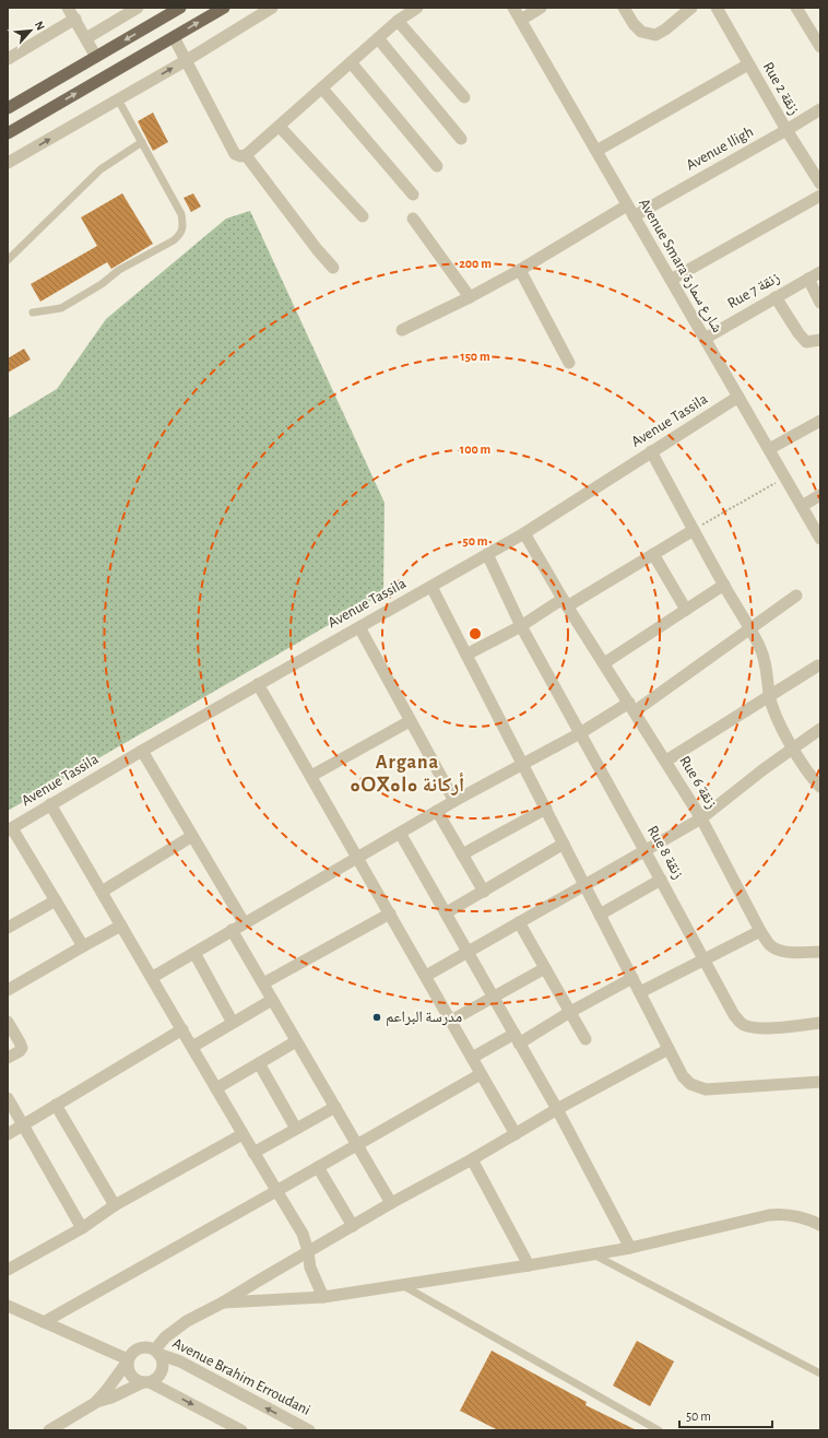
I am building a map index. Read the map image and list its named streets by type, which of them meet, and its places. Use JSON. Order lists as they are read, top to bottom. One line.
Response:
{"streets":{"street":["Rue 2 زنقة","Avenue Iligh","Avenue Smara شارع سمارة","Rue 7 زنقة","Avenue Tassila","Rue 6 زنقة","Rue 8 زنقة","Avenue Brahim Erroudani"]},"crossings":[["Rue 2 زنقة","Avenue Iligh"],["Avenue Iligh","Avenue Smara شارع سمارة"],["Avenue Smara شارع سمارة","Rue 7 زنقة"],["Avenue Smara شارع سمارة","Avenue Tassila"],["Avenue Tassila","Rue 6 زنقة"],["Avenue Tassila","Rue 8 زنقة"]],"districts":["Argana ⴰⵔⴳⴰⵏⴰ أركانة"],"places":["مدرسة البراعم"],"scale_bar":"50 m","north":"top right","rings":["200 m","150 m","100 m","50 m"]}
